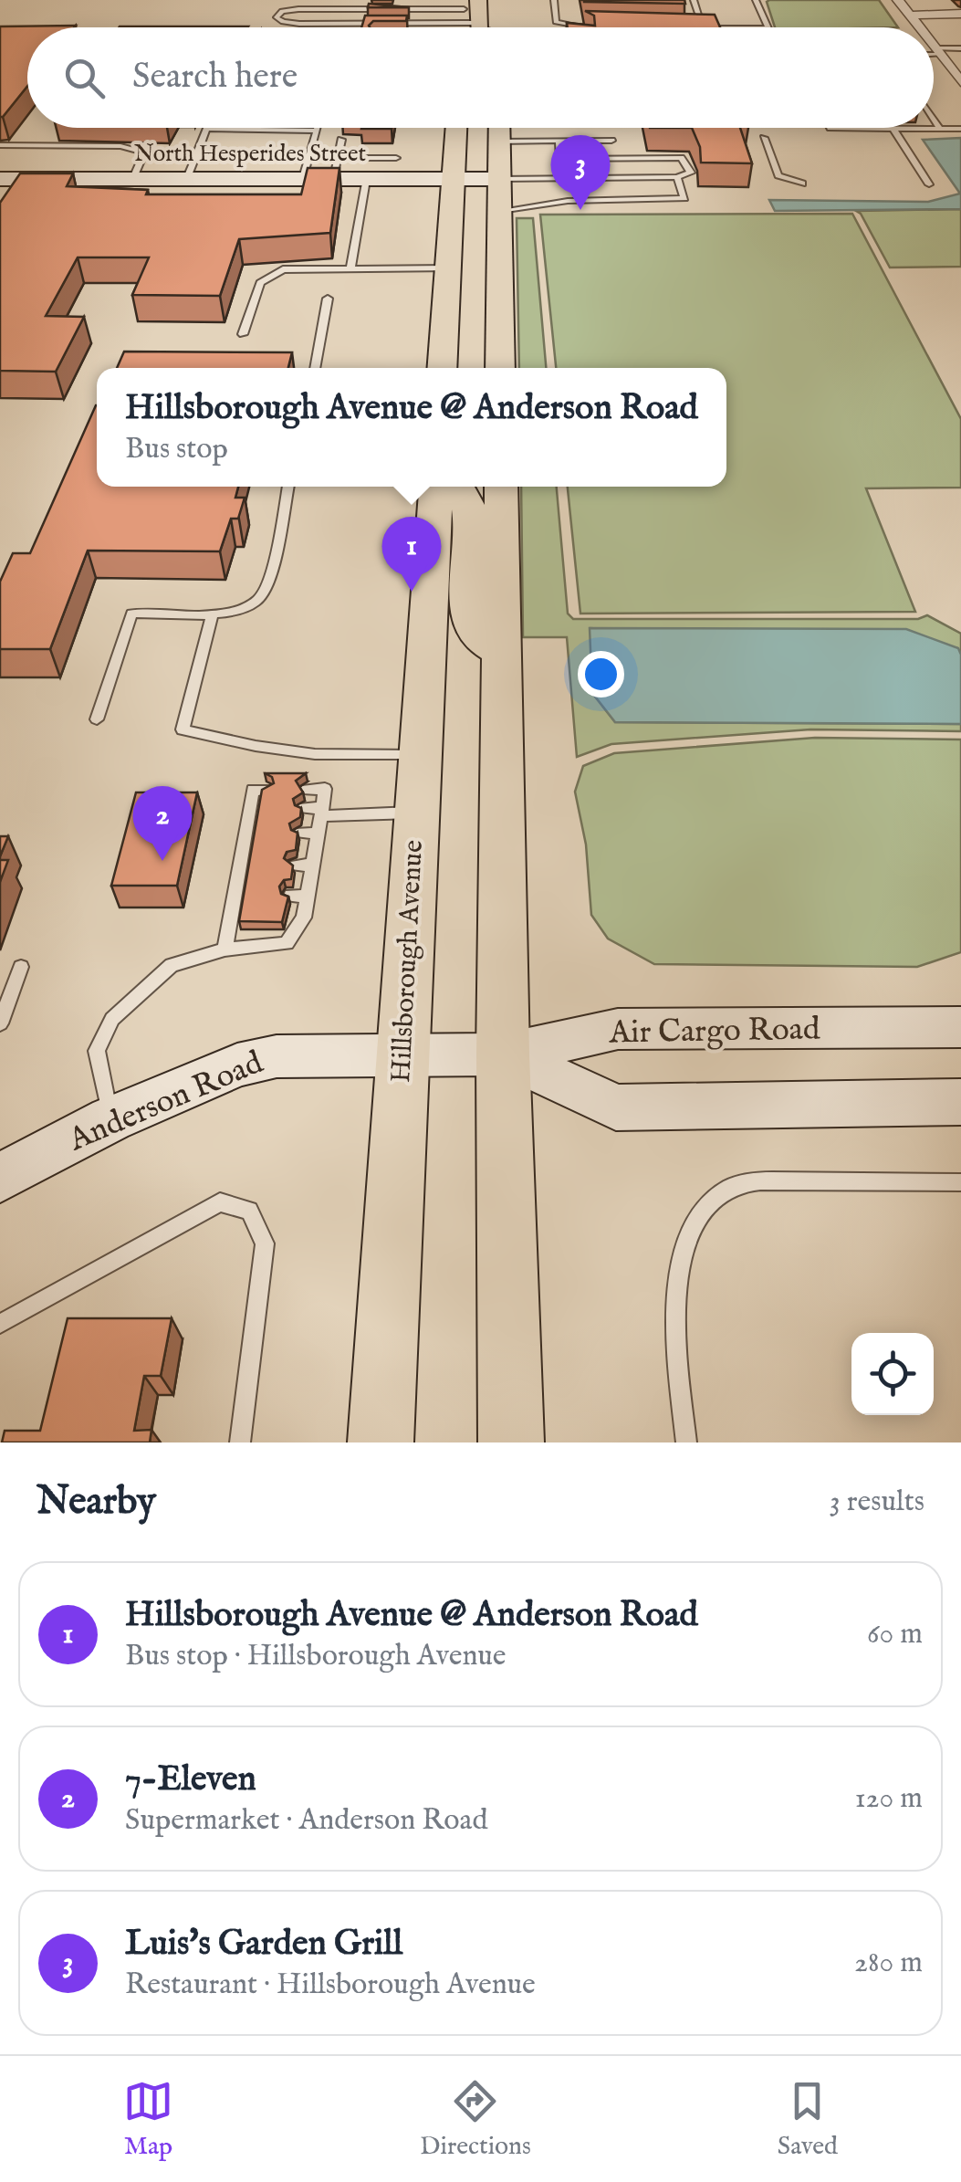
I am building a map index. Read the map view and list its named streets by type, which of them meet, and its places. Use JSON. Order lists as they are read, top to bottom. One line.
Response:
{"streets":{"main road":["Hillsborough Avenue"],"street":["North Hesperides Street","Air Cargo Road","Anderson Road"]},"crossings":[["Hillsborough Avenue","Anderson Road"],["Air Cargo Road","Anderson Road"]],"page":{"search":"Search here","pins":["3","1","2"],"popup":["Hillsborough Avenue @ Anderson Road","Bus stop"],"heading":["Nearby","3 results"],"list":[{"mark":"1","name":"Hillsborough Avenue @ Anderson Road","note":"Bus stop · Hillsborough Avenue","value":"60 m"},{"mark":"2","name":"7-Eleven","note":"Supermarket · Anderson Road","value":"120 m"},{"mark":"3","name":"Luis's Garden Grill","note":"Restaurant · Hillsborough Avenue","value":"280 m"}],"nav":["Map","Directions","Saved"]}}
